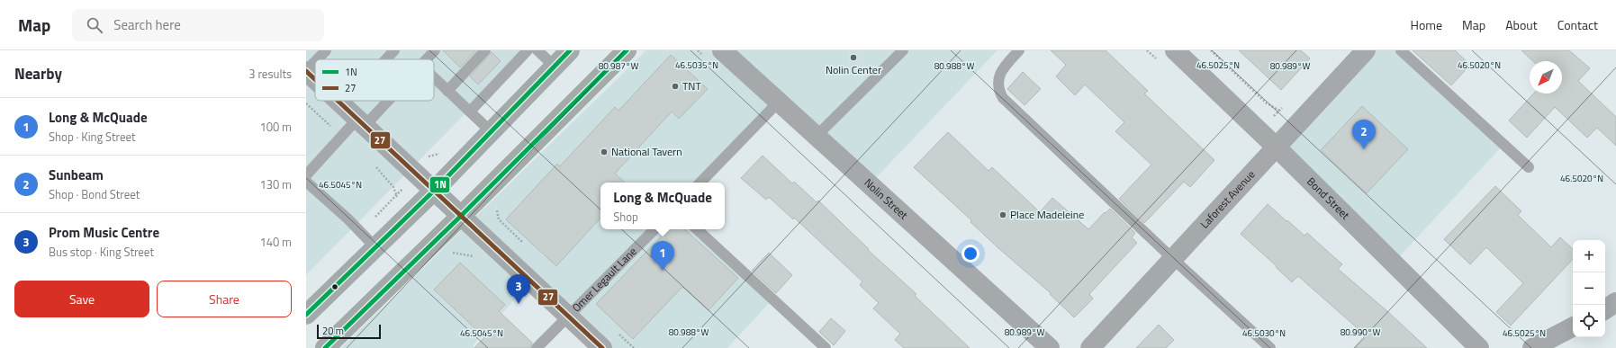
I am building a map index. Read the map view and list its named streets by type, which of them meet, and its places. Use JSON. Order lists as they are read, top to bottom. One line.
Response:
{"streets":{"street":["Nolin Street","Bond Street","Laforest Avenue"],"lane":["Omer Legault Lane"]},"crossings":[["Bond Street","Laforest Avenue"]],"places":["Nolin Center","TNT","National Tavern","Place Madeleine"],"lines":["transit line 1N","transit line 27"],"legend":["1N","27"],"scale_bar":"20 m","north":"bottom left","page":{"header":"Map","search":"Search here","nav":["Home","Map","About","Contact"],"heading":["Nearby","3 results"],"list":[{"mark":"1","name":"Long & McQuade","note":"Shop · King Street","value":"100 m"},{"mark":"2","name":"Sunbeam","note":"Shop · Bond Street","value":"130 m"},{"mark":"3","name":"Prom Music Centre","note":"Bus stop · King Street","value":"140 m"}],"pins":["2","1","3"],"popup":["Long & McQuade","Shop"],"map_buttons":["+","−"],"buttons":["Save","Share"],"scale":"20 m"},"coordinates":["46.5035°N","46.5025°N","46.5020°N","80.988°W","80.987°W","80.989°W","46.5045°N","80.990°W","46.5030°N"]}
